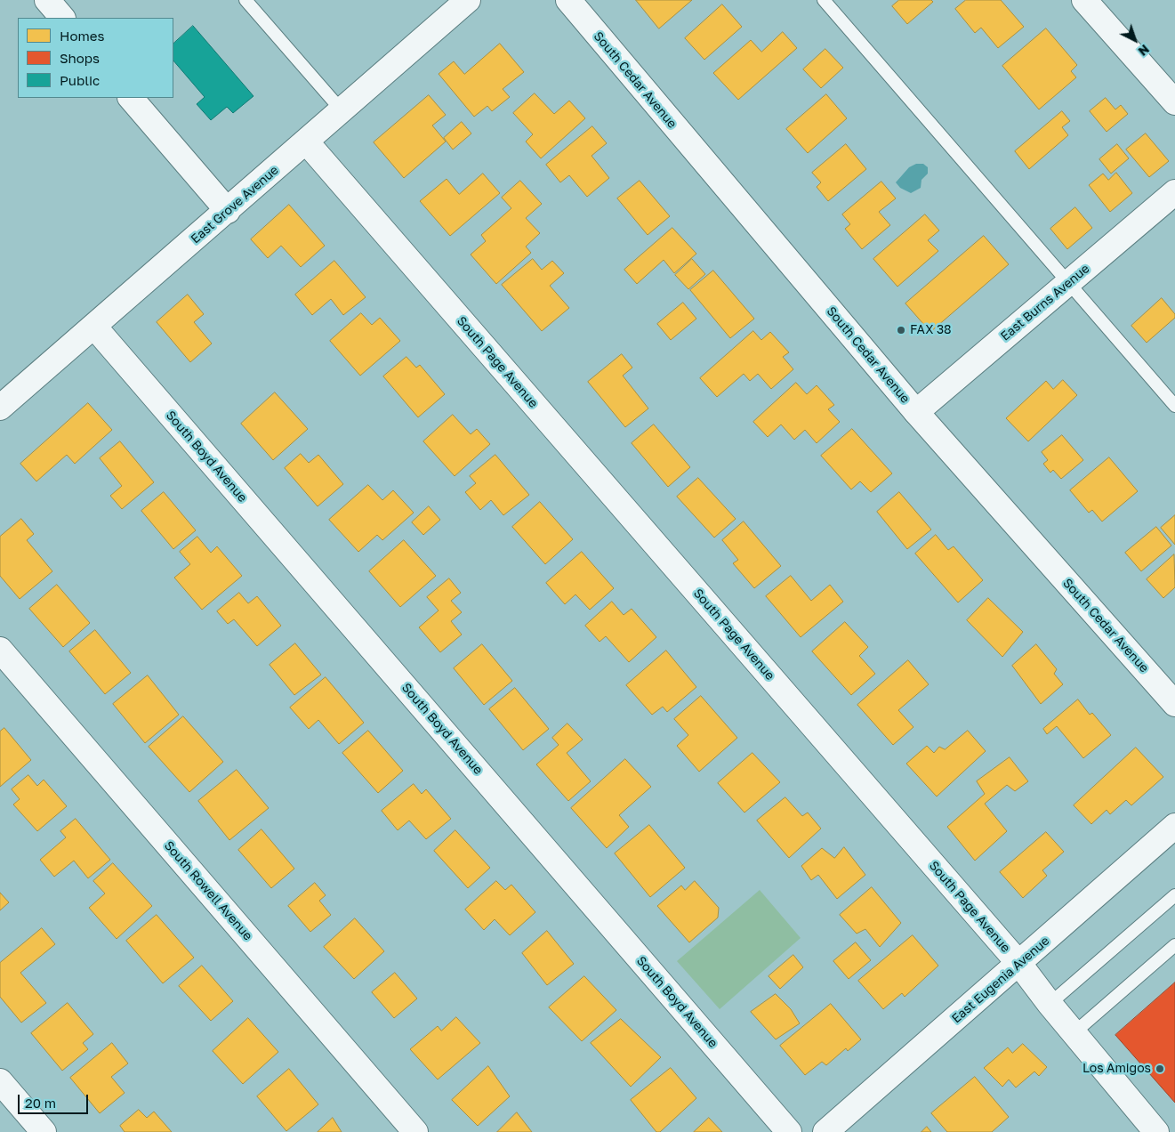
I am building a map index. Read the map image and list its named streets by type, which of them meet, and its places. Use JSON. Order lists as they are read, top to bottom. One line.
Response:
{"streets":{"street":["South Cedar Avenue","East Grove Avenue","East Burns Avenue","South Page Avenue","South Boyd Avenue","South Rowell Avenue","East Eugenia Avenue"]},"crossings":[["South Cedar Avenue","East Burns Avenue"],["East Grove Avenue","South Page Avenue"],["East Grove Avenue","South Boyd Avenue"],["South Page Avenue","East Eugenia Avenue"]],"places":["FAX 38","Los Amigos"],"legend":["Homes","Shops","Public"],"scale_bar":"20 m","north":"bottom right"}
